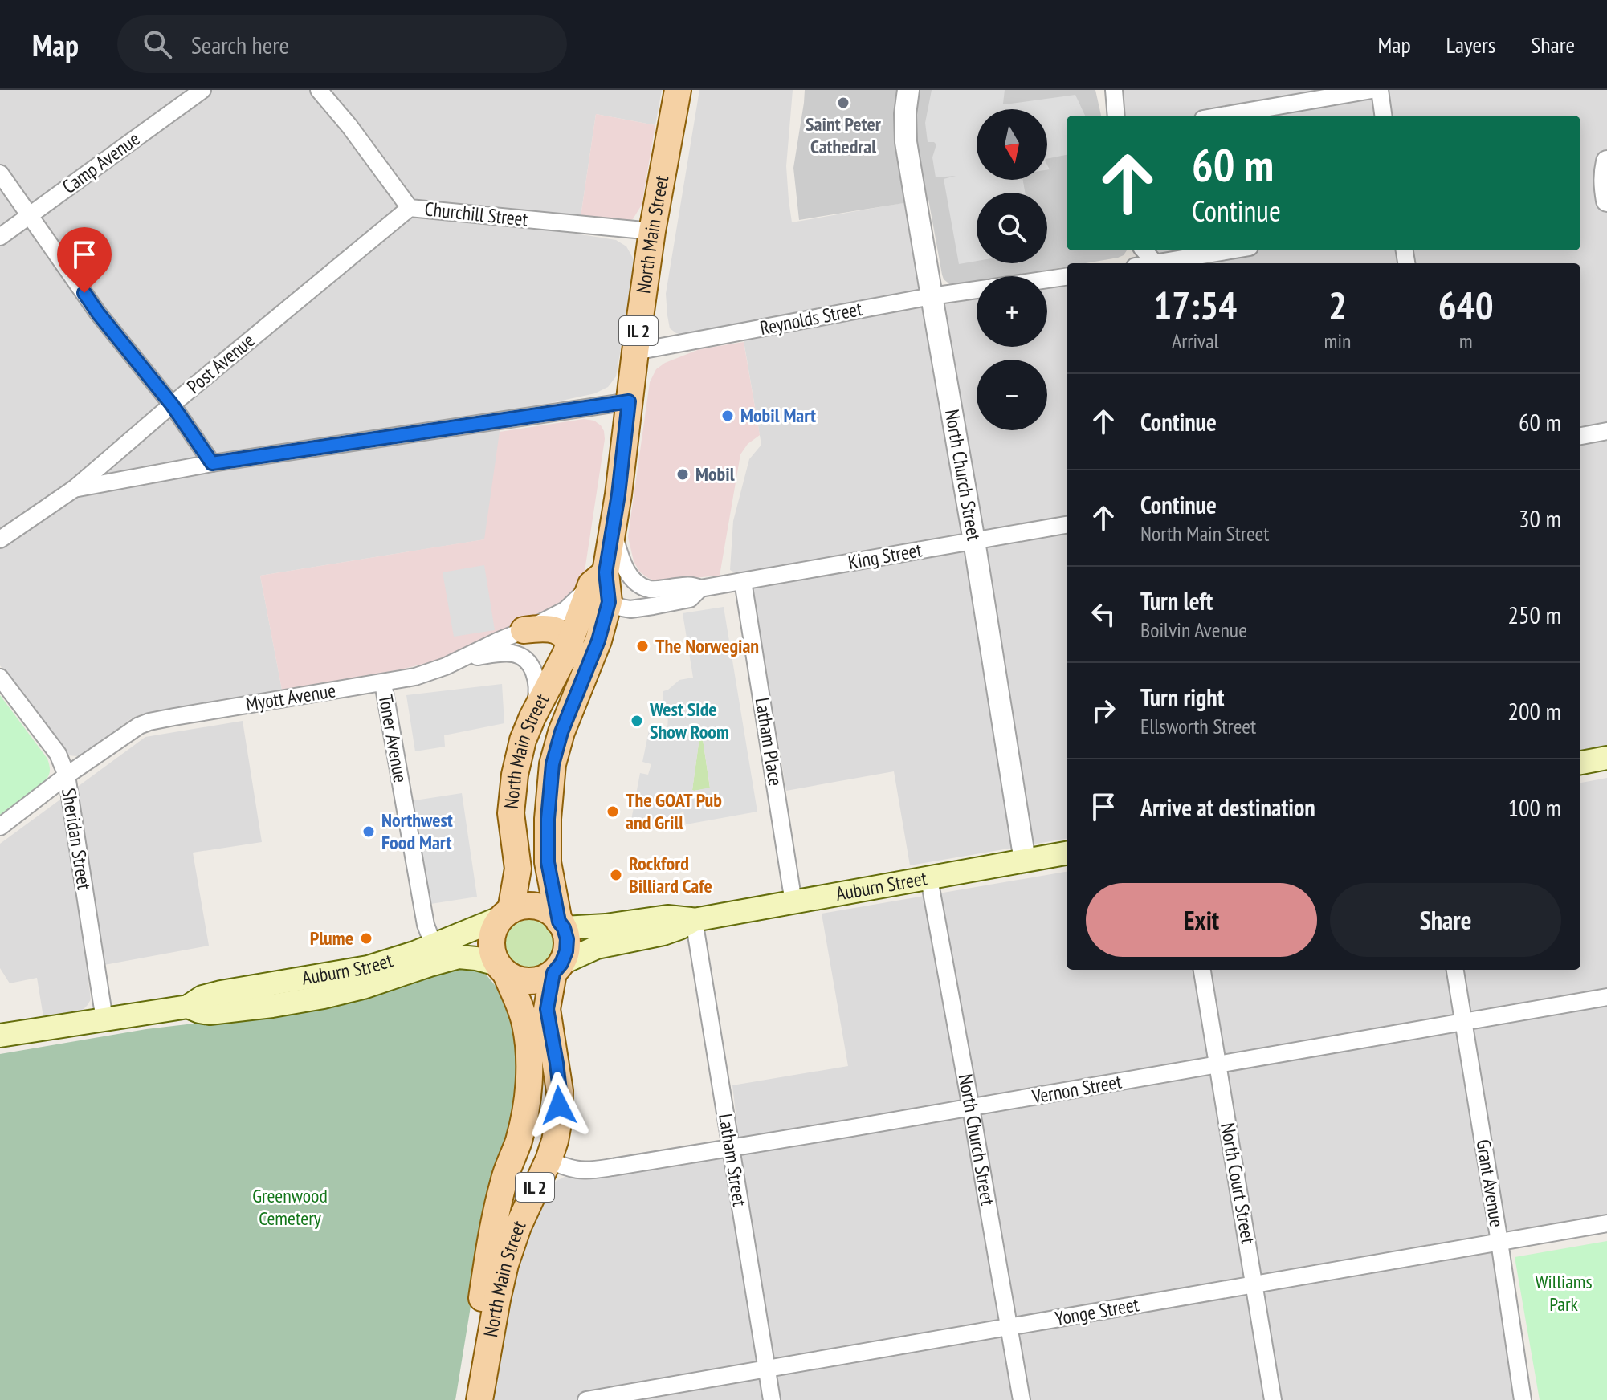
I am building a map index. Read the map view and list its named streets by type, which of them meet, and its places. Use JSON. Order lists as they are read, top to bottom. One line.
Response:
{"streets":{"main road":["North Main Street","IL 2","Auburn Street"],"street":["Camp Avenue","Churchill Street","Reynolds Street","Post Avenue","North Church Street","King Street","Myott Avenue","Toner Avenue","Latham Place","Sheridan Street","Vernon Street","Latham Street","North Court Street","Grant Avenue","Yonge Street"]},"crossings":[["Churchill Street","North Main Street"],["Churchill Street","Post Avenue"],["North Main Street","Reynolds Street"],["North Main Street","King Street"],["North Main Street","Myott Avenue"],["North Main Street","Auburn Street"],["North Main Street","Vernon Street"],["Reynolds Street","North Church Street"],["North Church Street","King Street"],["North Church Street","Auburn Street"],["North Church Street","Vernon Street"],["North Church Street","Yonge Street"],["King Street","Myott Avenue"],["King Street","Latham Place"],["Myott Avenue","Toner Avenue"],["Myott Avenue","Sheridan Street"],["Toner Avenue","Auburn Street"],["Latham Place","Auburn Street"],["Sheridan Street","Auburn Street"],["Auburn Street","Latham Street"],["Vernon Street","Latham Street"],["Vernon Street","North Court Street"],["Vernon Street","Grant Avenue"],["Latham Street","Yonge Street"],["North Court Street","Yonge Street"],["Grant Avenue","Yonge Street"]],"parks":["Greenwood Cemetery","Williams Park"],"places":["Saint Peter Cathedral","Mobil Mart","Mobil","The Norwegian","West Side Show Room","The GOAT Pub and Grill","Northwest Food Mart","Rockford Billiard Cafe","Plume"],"north":"bottom","page":{"header":"Map","search":"Search here","nav":["Map","Layers","Share"],"map_buttons":["+","−"],"turn":["60 m","Continue"],"eta":["17:54","Arrival","2","min","640","m"],"list":[{"name":"Continue","value":"60 m"},{"name":"Continue","note":"North Main Street","value":"30 m"},{"name":"Turn left","note":"Boilvin Avenue","value":"250 m"},{"name":"Turn right","note":"Ellsworth Street","value":"200 m"},{"name":"Arrive at destination","value":"100 m"}],"buttons":["Exit","Share"]}}
